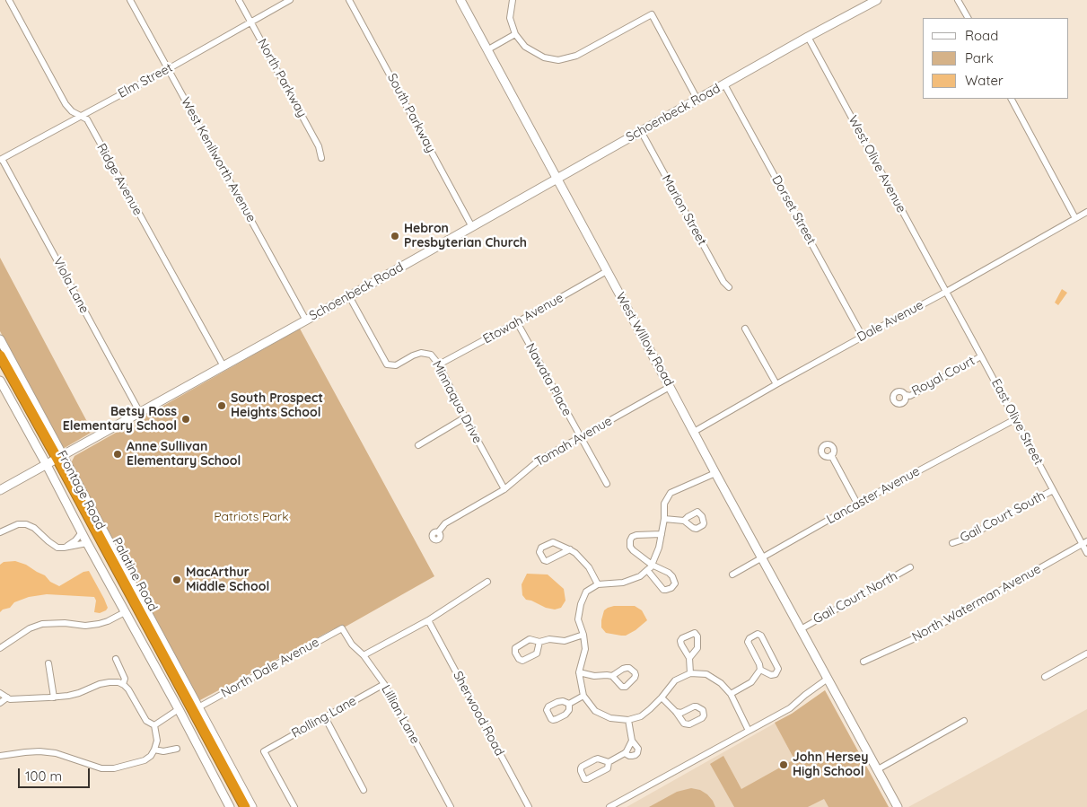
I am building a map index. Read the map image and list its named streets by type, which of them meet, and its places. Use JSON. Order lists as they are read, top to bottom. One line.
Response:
{"streets":{"highway":["Palatine Road"],"street":["North Parkway","Elm Street","South Parkway","Schoenbeck Road","West Kenilworth Avenue","West Olive Avenue","Ridge Avenue","Marion Street","Dorset Street","Viola Lane","Etowah Avenue","Dale Avenue","West Willow Road","Royal Court","Nawata Place","Minnaqua Drive","East Olive Street","Tomah Avenue","Frontage Road","Lancaster Avenue","Gail Court South","Gail Court North","North Waterman Avenue","North Dale Avenue","Sherwood Road","Lillian Lane","Rolling Lane"]},"crossings":[["North Parkway","Elm Street"],["Elm Street","West Kenilworth Avenue"],["Elm Street","Ridge Avenue"],["Elm Street","Viola Lane"],["South Parkway","Schoenbeck Road"],["Schoenbeck Road","West Kenilworth Avenue"],["Schoenbeck Road","West Olive Avenue"],["Schoenbeck Road","Ridge Avenue"],["Schoenbeck Road","Marion Street"],["Schoenbeck Road","Dorset Street"],["Schoenbeck Road","Viola Lane"],["Schoenbeck Road","West Willow Road"],["Schoenbeck Road","Minnaqua Drive"],["Schoenbeck Road","Frontage Road"],["Schoenbeck Road","Palatine Road"],["West Olive Avenue","Dale Avenue"],["West Olive Avenue","East Olive Street"],["Dorset Street","Dale Avenue"],["Etowah Avenue","West Willow Road"],["Etowah Avenue","Nawata Place"],["Etowah Avenue","Minnaqua Drive"],["Dale Avenue","West Willow Road"],["Dale Avenue","East Olive Street"],["West Willow Road","Tomah Avenue"],["West Willow Road","Lancaster Avenue"],["West Willow Road","Gail Court North"],["Royal Court","East Olive Street"],["Nawata Place","Tomah Avenue"],["Minnaqua Drive","Tomah Avenue"],["East Olive Street","Lancaster Avenue"],["East Olive Street","Gail Court South"],["East Olive Street","North Waterman Avenue"],["Frontage Road","Palatine Road"],["Frontage Road","North Dale Avenue"],["North Dale Avenue","Lillian Lane"],["Lillian Lane","Rolling Lane"]],"parks":["Patriots Park"],"places":["Hebron Presbyterian Church","South Prospect Heights School","Betsy Ross Elementary School","Anne Sullivan Elementary School","MacArthur Middle School","John Hersey High School"],"legend":["Road","Park","Water"],"scale_bar":"100 m"}
